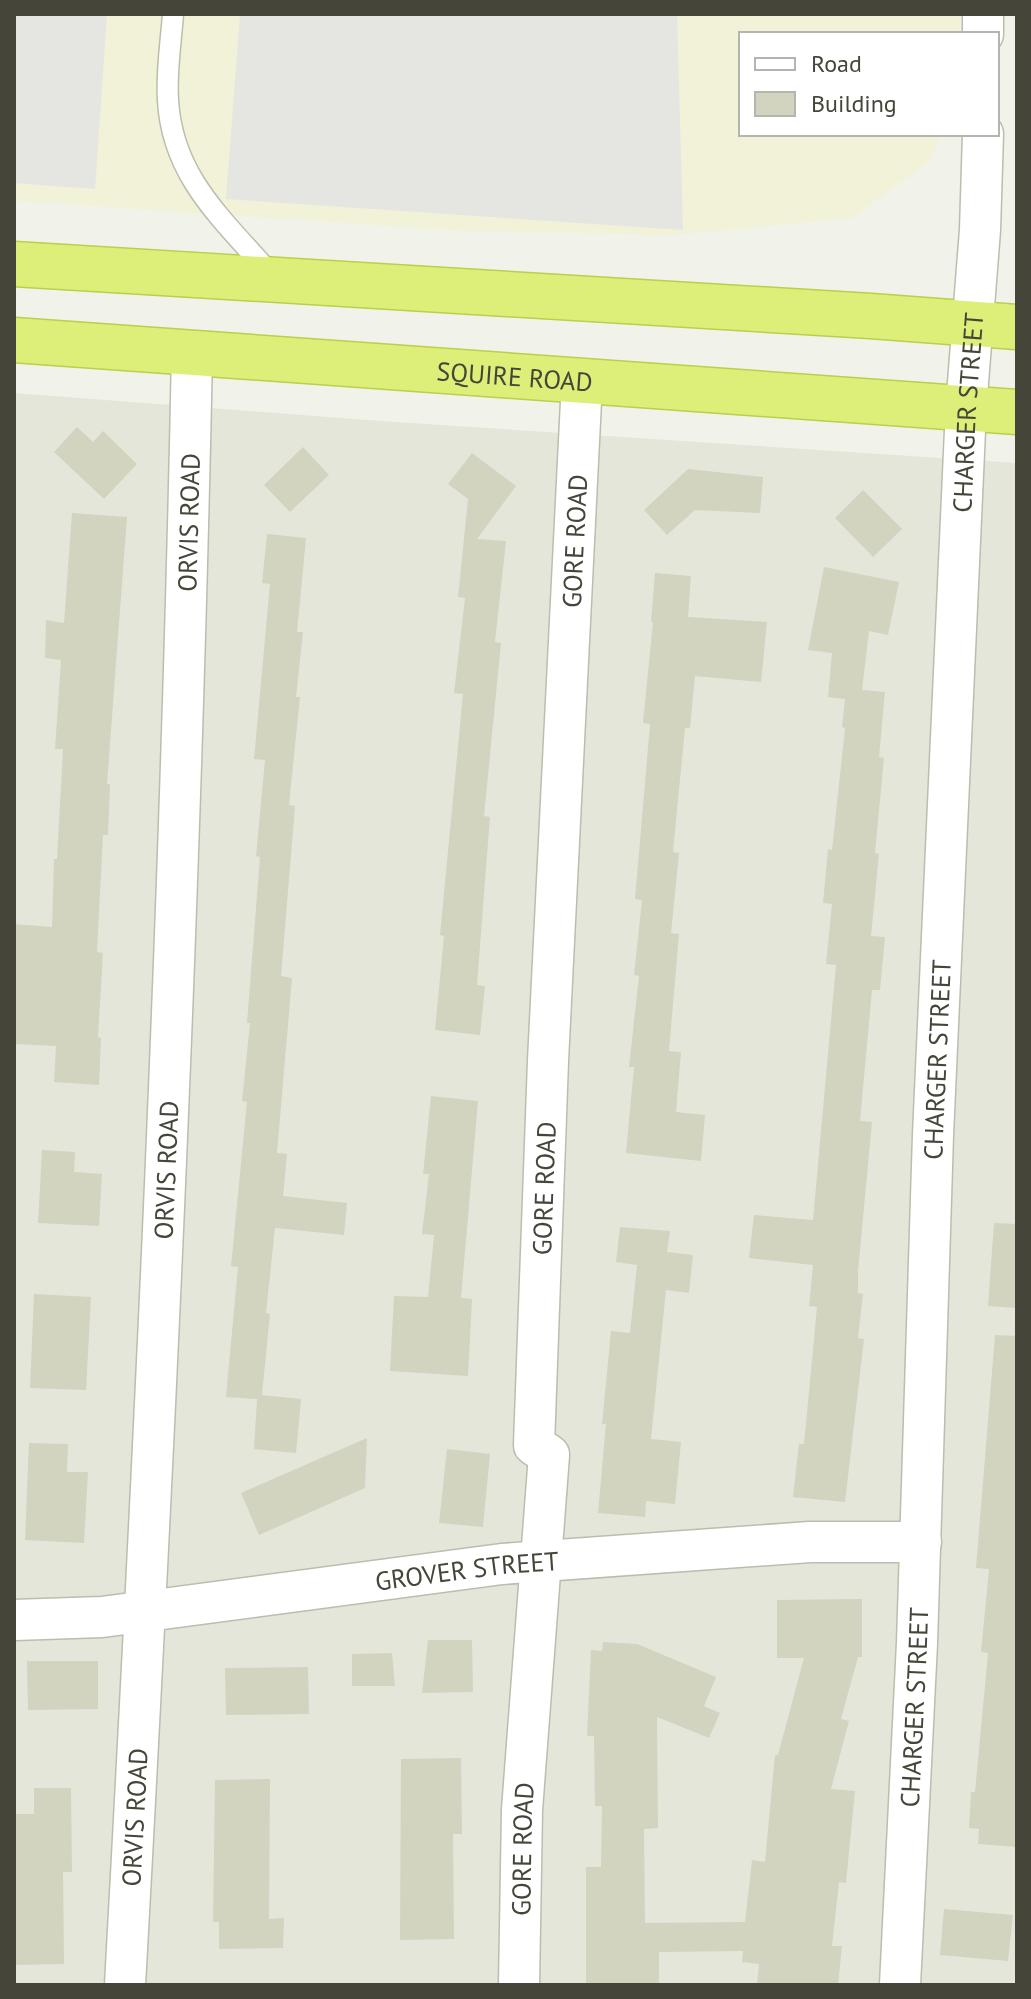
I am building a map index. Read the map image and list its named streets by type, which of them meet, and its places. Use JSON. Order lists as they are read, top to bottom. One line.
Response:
{"streets":{"highway":["SQUIRE ROAD"],"street":["CHARGER STREET","ORVIS ROAD","GORE ROAD","GROVER STREET"]},"crossings":[["SQUIRE ROAD","CHARGER STREET"],["SQUIRE ROAD","ORVIS ROAD"],["SQUIRE ROAD","GORE ROAD"],["CHARGER STREET","GROVER STREET"],["ORVIS ROAD","GROVER STREET"],["GORE ROAD","GROVER STREET"]],"legend":["Road","Building"]}
